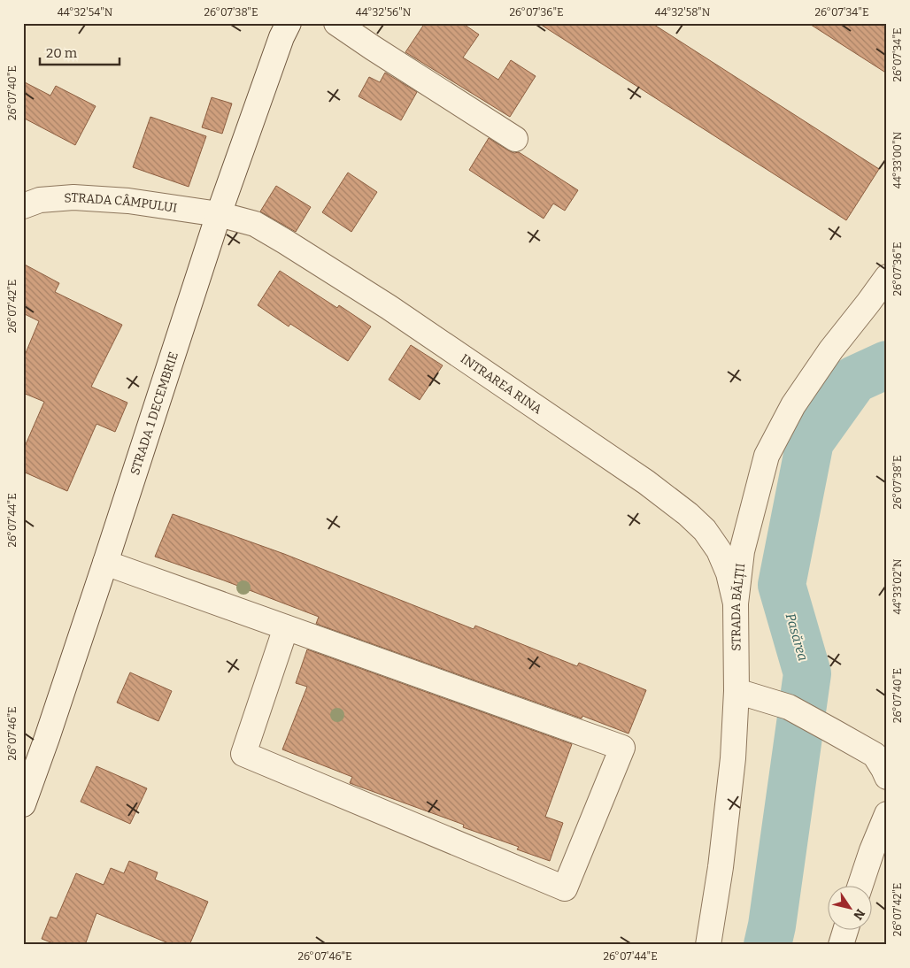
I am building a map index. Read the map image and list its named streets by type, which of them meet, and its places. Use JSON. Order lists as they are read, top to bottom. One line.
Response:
{"streets":{"street":["STRADA CÂMPULUI","INTRAREA RINA","STRADA 1 DECEMBRIE","STRADA BĂLȚII"]},"crossings":[["STRADA CÂMPULUI","INTRAREA RINA"],["STRADA CÂMPULUI","STRADA 1 DECEMBRIE"],["INTRAREA RINA","STRADA 1 DECEMBRIE"],["INTRAREA RINA","STRADA BĂLȚII"]],"water":["Pasărea"],"scale_bar":"20 m","north":"bottom right","coordinates":["44°32'54\"N","26°07'38\"E","44°32'56\"N","26°07'36\"E","44°32'58\"N","26°07'34\"E","26°07'40\"E","44°33'00\"N","26°07'42\"E","26°07'44\"E","44°33'02\"N","26°07'46\"E"]}
